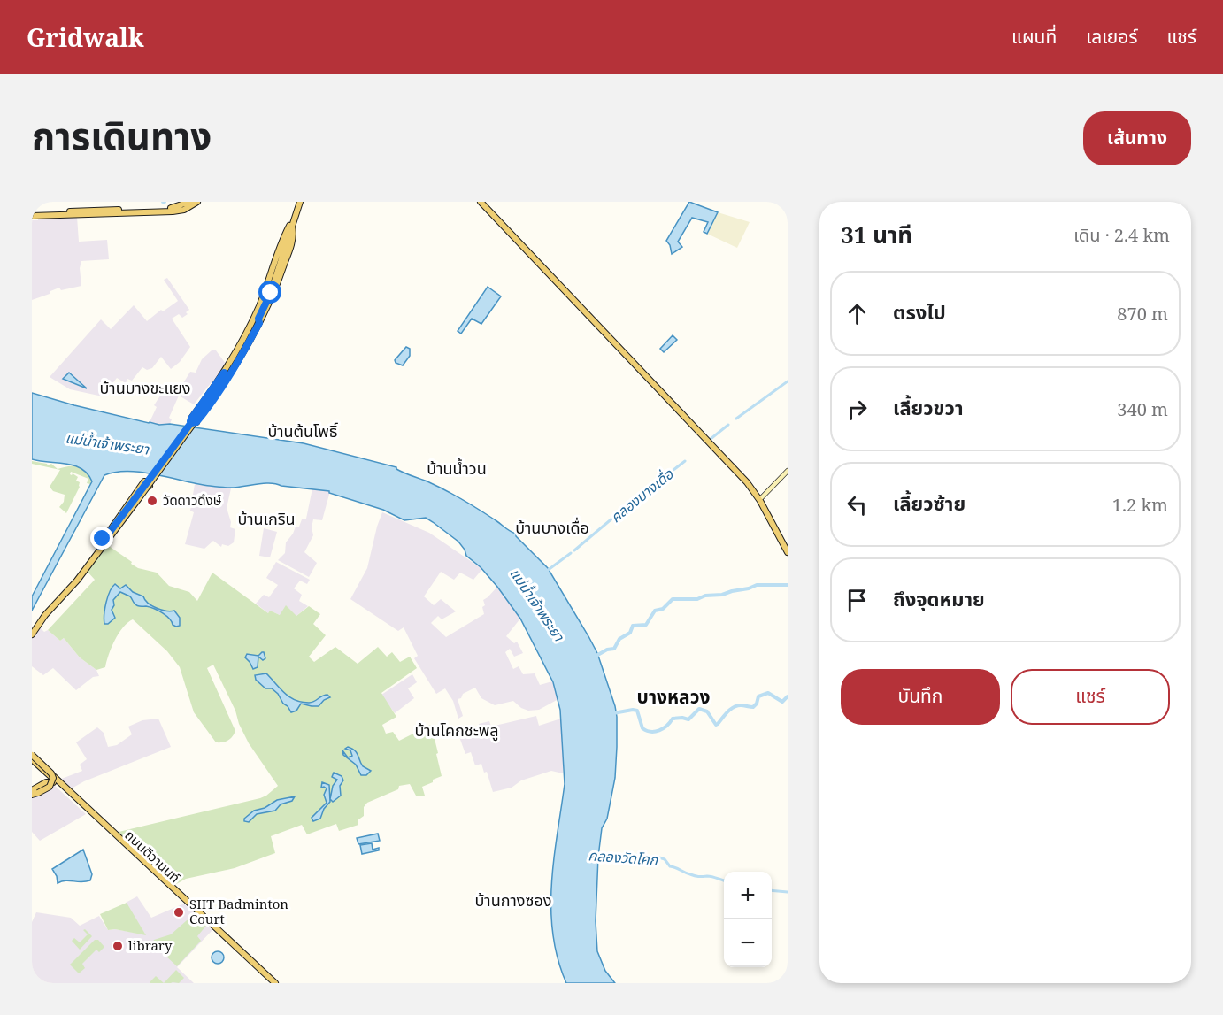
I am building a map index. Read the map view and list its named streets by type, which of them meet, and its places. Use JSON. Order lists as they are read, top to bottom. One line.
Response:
{"streets":{"main road":["ถนนติวานนท์"]},"districts":["บ้านบางขะแยง","บ้านต้นโพธิ์","บ้านน้ำวน","บ้านเกริน","บ้านบางเดื่อ","บางหลวง","บ้านโคกชะพลู","บ้านกางซอง"],"water":["แม่น้ำเจ้าพระยา","คลองบางเดื่อ","คลองวัดโคก"],"places":["วัดดาวดึงษ์","SIIT Badminton Court","library"],"page":{"header":"Gridwalk","nav":["แผนที่","เลเยอร์","แชร์"],"title":"การเดินทาง","buttons":["เส้นทาง",["บันทึก","แชร์"]],"heading":["31 นาที","เดิน · 2.4 km"],"list":[["ตรงไป","870 m"],["เลี้ยวขวา","340 m"],["เลี้ยวซ้าย","1.2 km"],"ถึงจุดหมาย"],"map_buttons":["+","−"]}}
